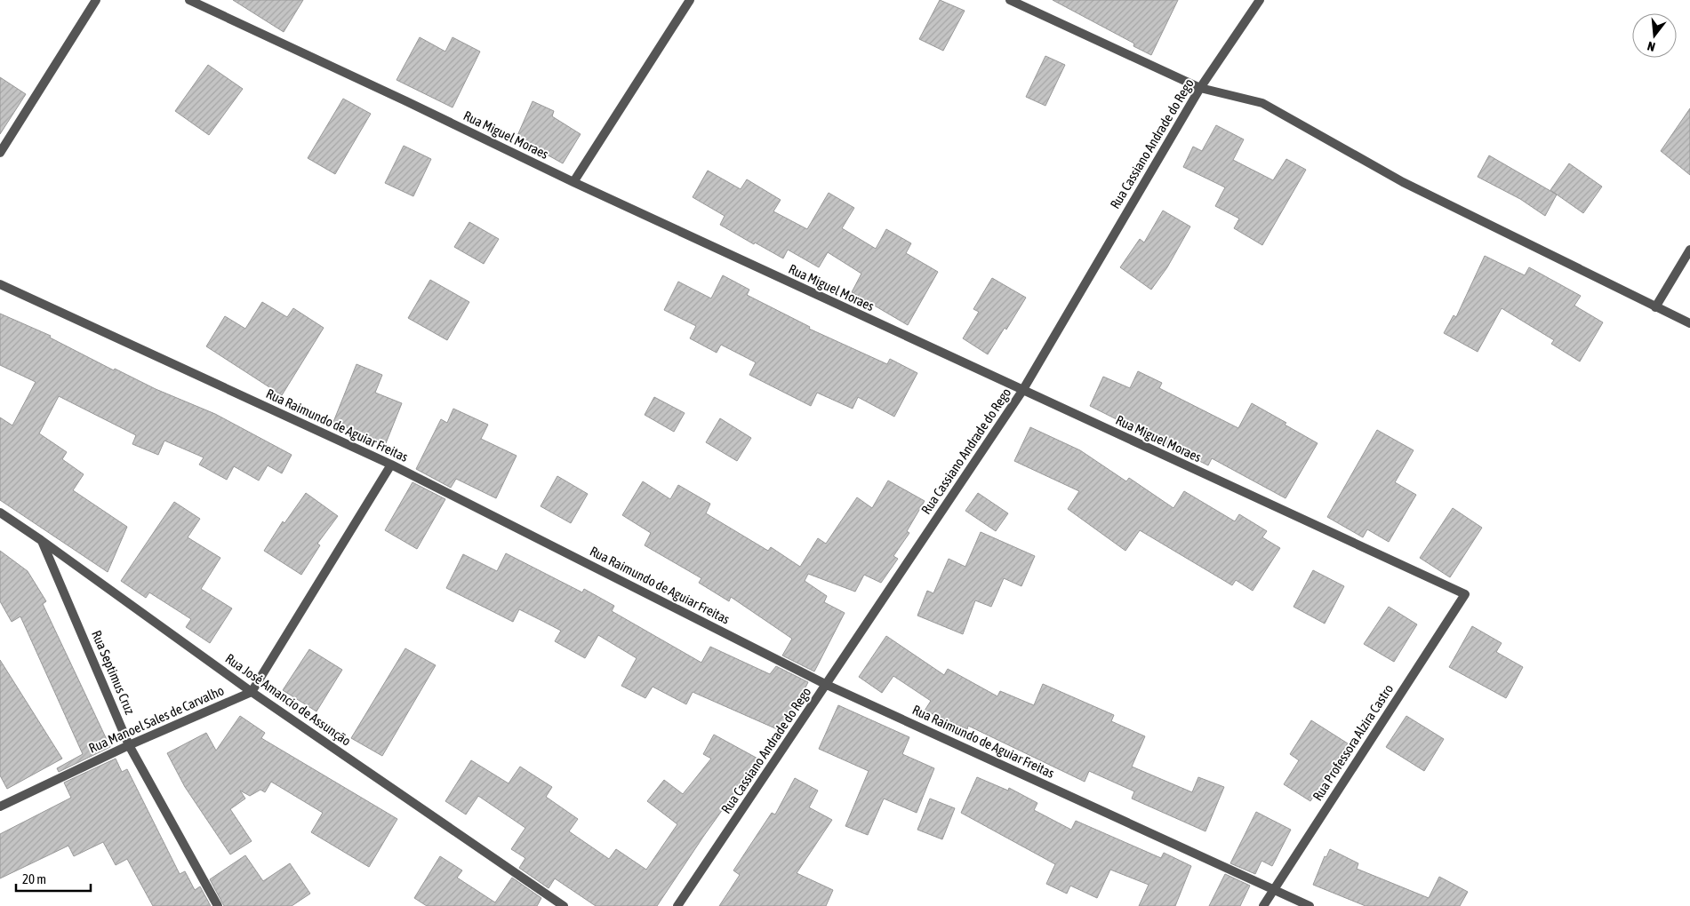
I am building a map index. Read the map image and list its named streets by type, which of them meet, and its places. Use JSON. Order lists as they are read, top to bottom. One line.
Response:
{"streets":{"street":["Rua Miguel Moraes","Rua Cassiano Andrade do Rego","Rua Raimundo de Aguiar Freitas","Rua Septimus Cruz","Rua José Amancio de Assunção","Rua Manoel Sales de Carvalho","Rua Professora Alzira Castro"]},"crossings":[["Rua Miguel Moraes","Rua Cassiano Andrade do Rego"],["Rua Miguel Moraes","Rua Professora Alzira Castro"],["Rua Cassiano Andrade do Rego","Rua Raimundo de Aguiar Freitas"],["Rua Raimundo de Aguiar Freitas","Rua Professora Alzira Castro"],["Rua Septimus Cruz","Rua José Amancio de Assunção"],["Rua Septimus Cruz","Rua Manoel Sales de Carvalho"],["Rua José Amancio de Assunção","Rua Manoel Sales de Carvalho"]],"scale_bar":"20 m","north":"bottom"}
